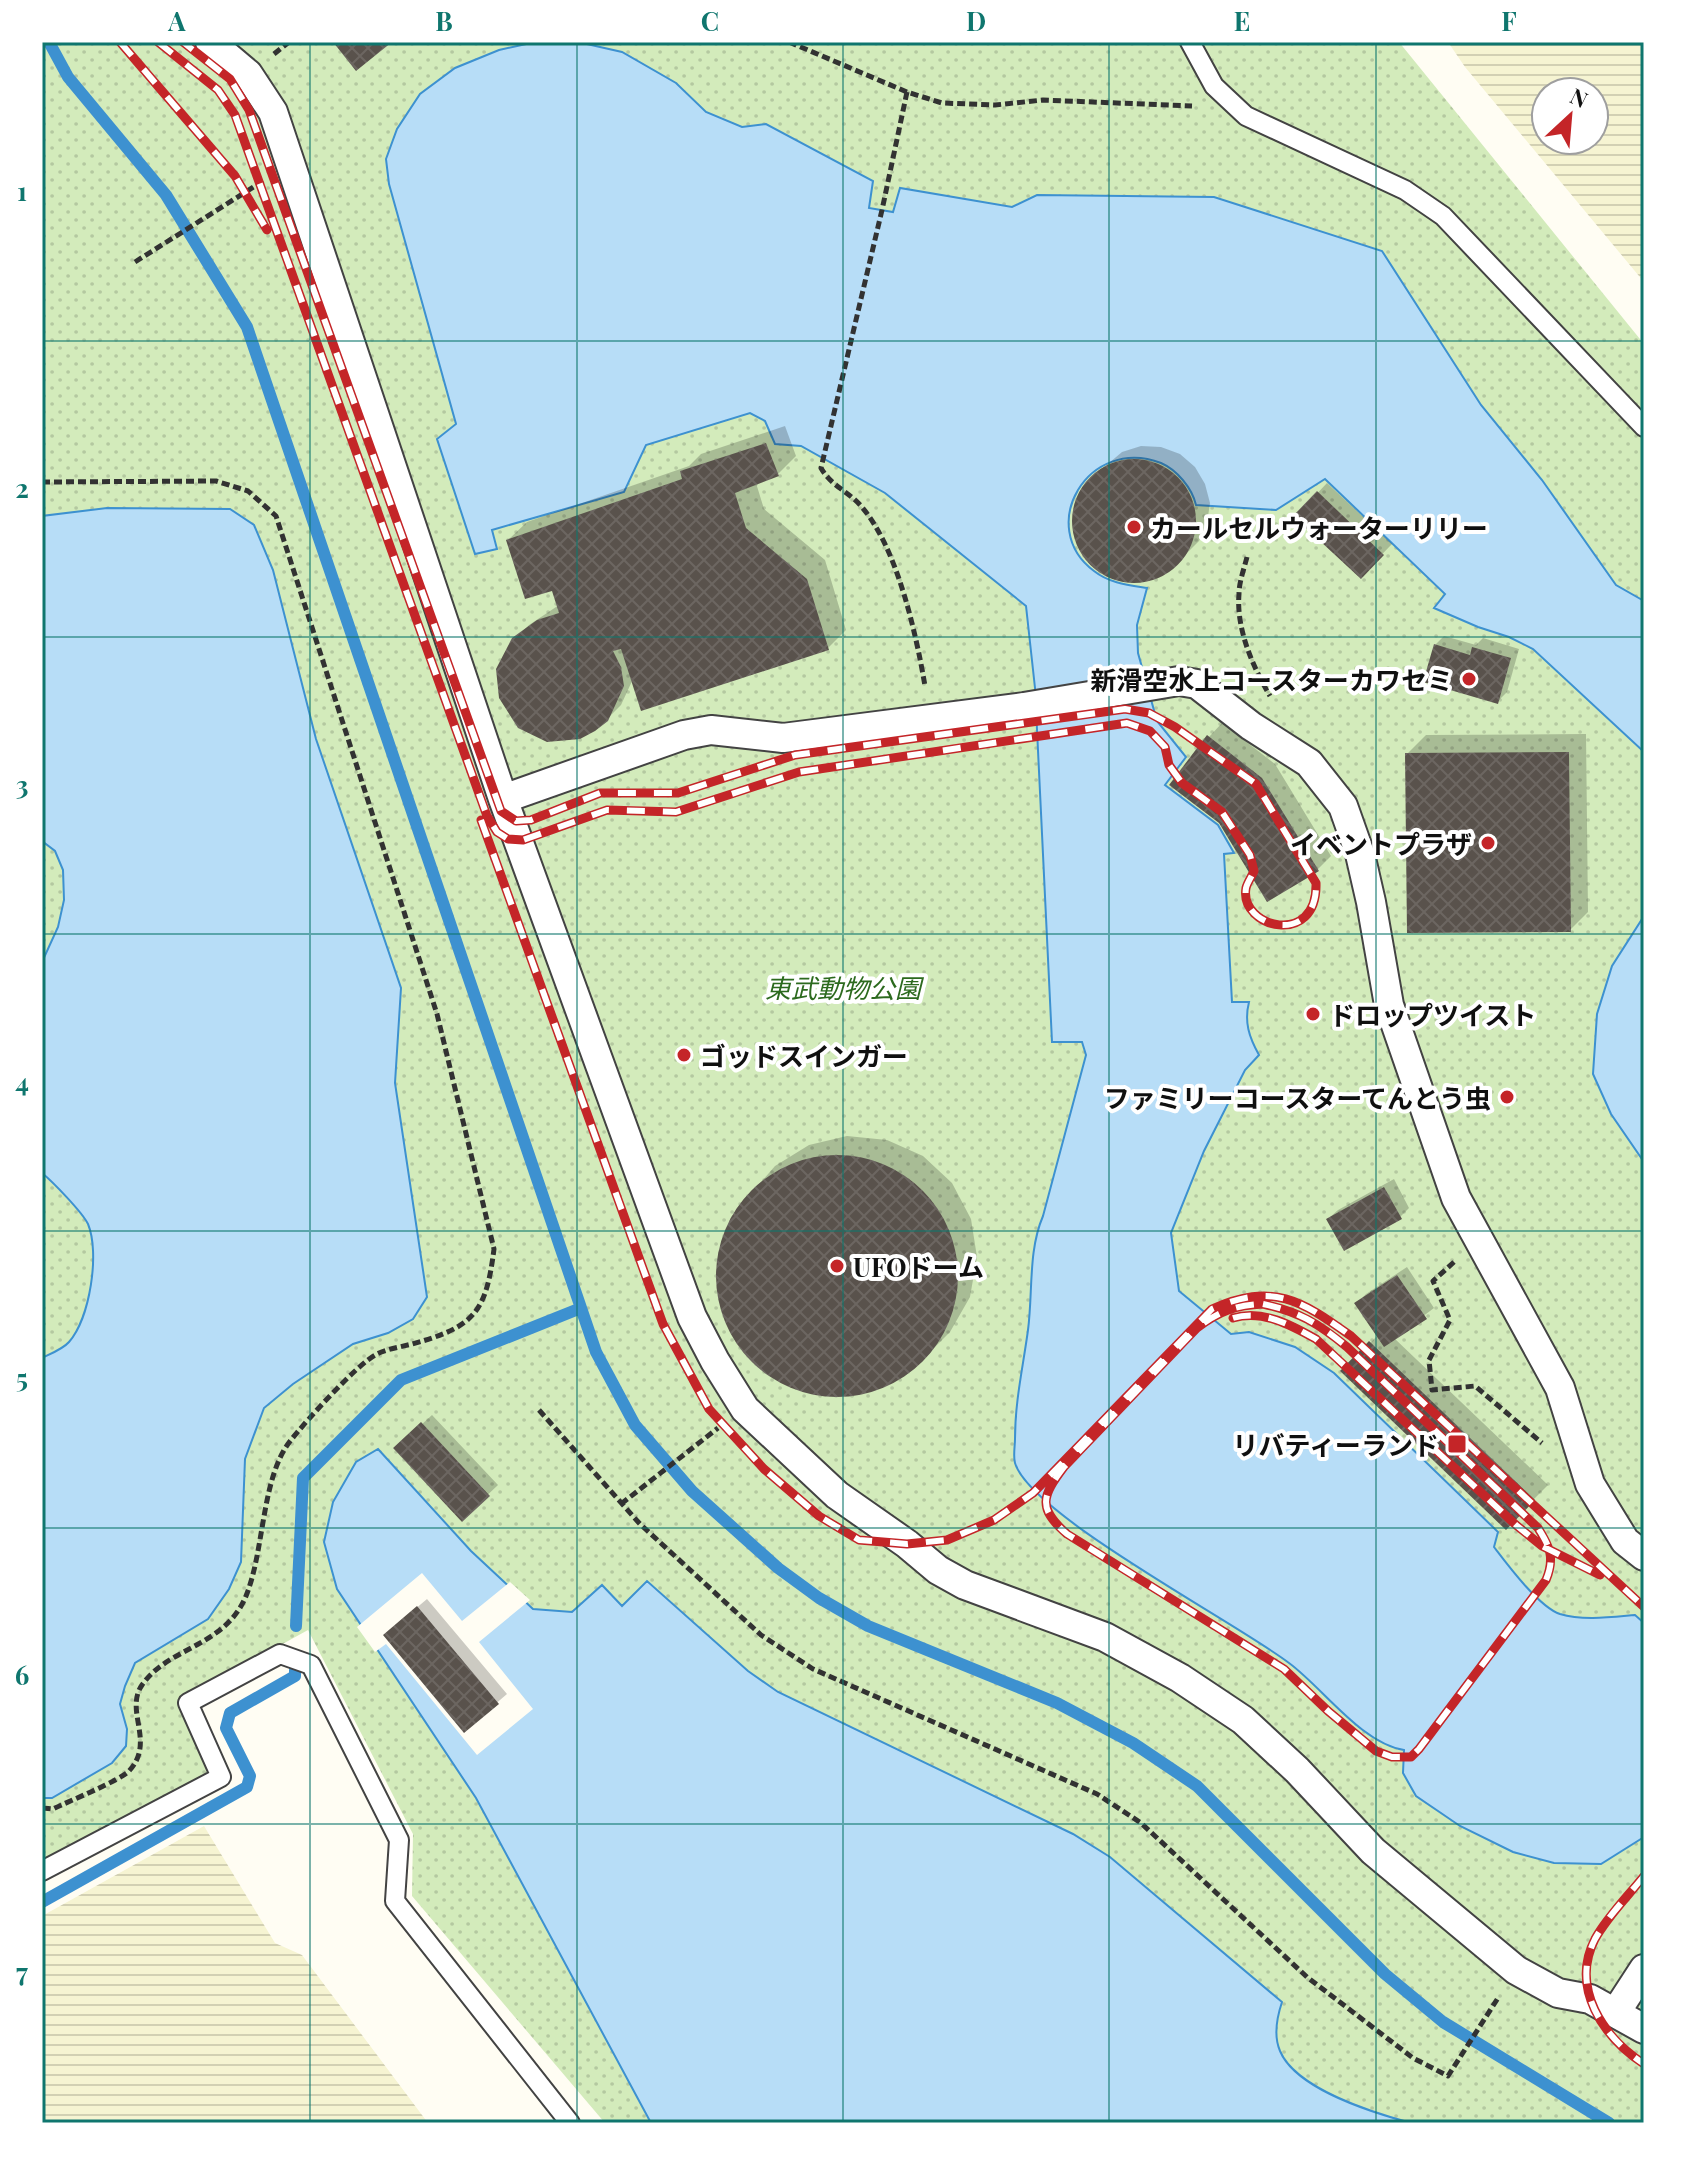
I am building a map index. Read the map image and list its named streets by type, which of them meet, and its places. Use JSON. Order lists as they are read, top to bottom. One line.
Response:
{"parks":["東武動物公園"],"places":{"other":["カールセルウォーターリリー","新滑空水上コースターカワセミ","イベントプラザ","ドロップツイスト","ゴッドスインガー","ファミリーコースターてんとう虫","UFOドーム"],"transit":["リバティーランド"]},"north":"top right","grid":{"columns":["A","B","C","D","E","F"],"rows":["1","2","3","4","5","6","7"]}}
